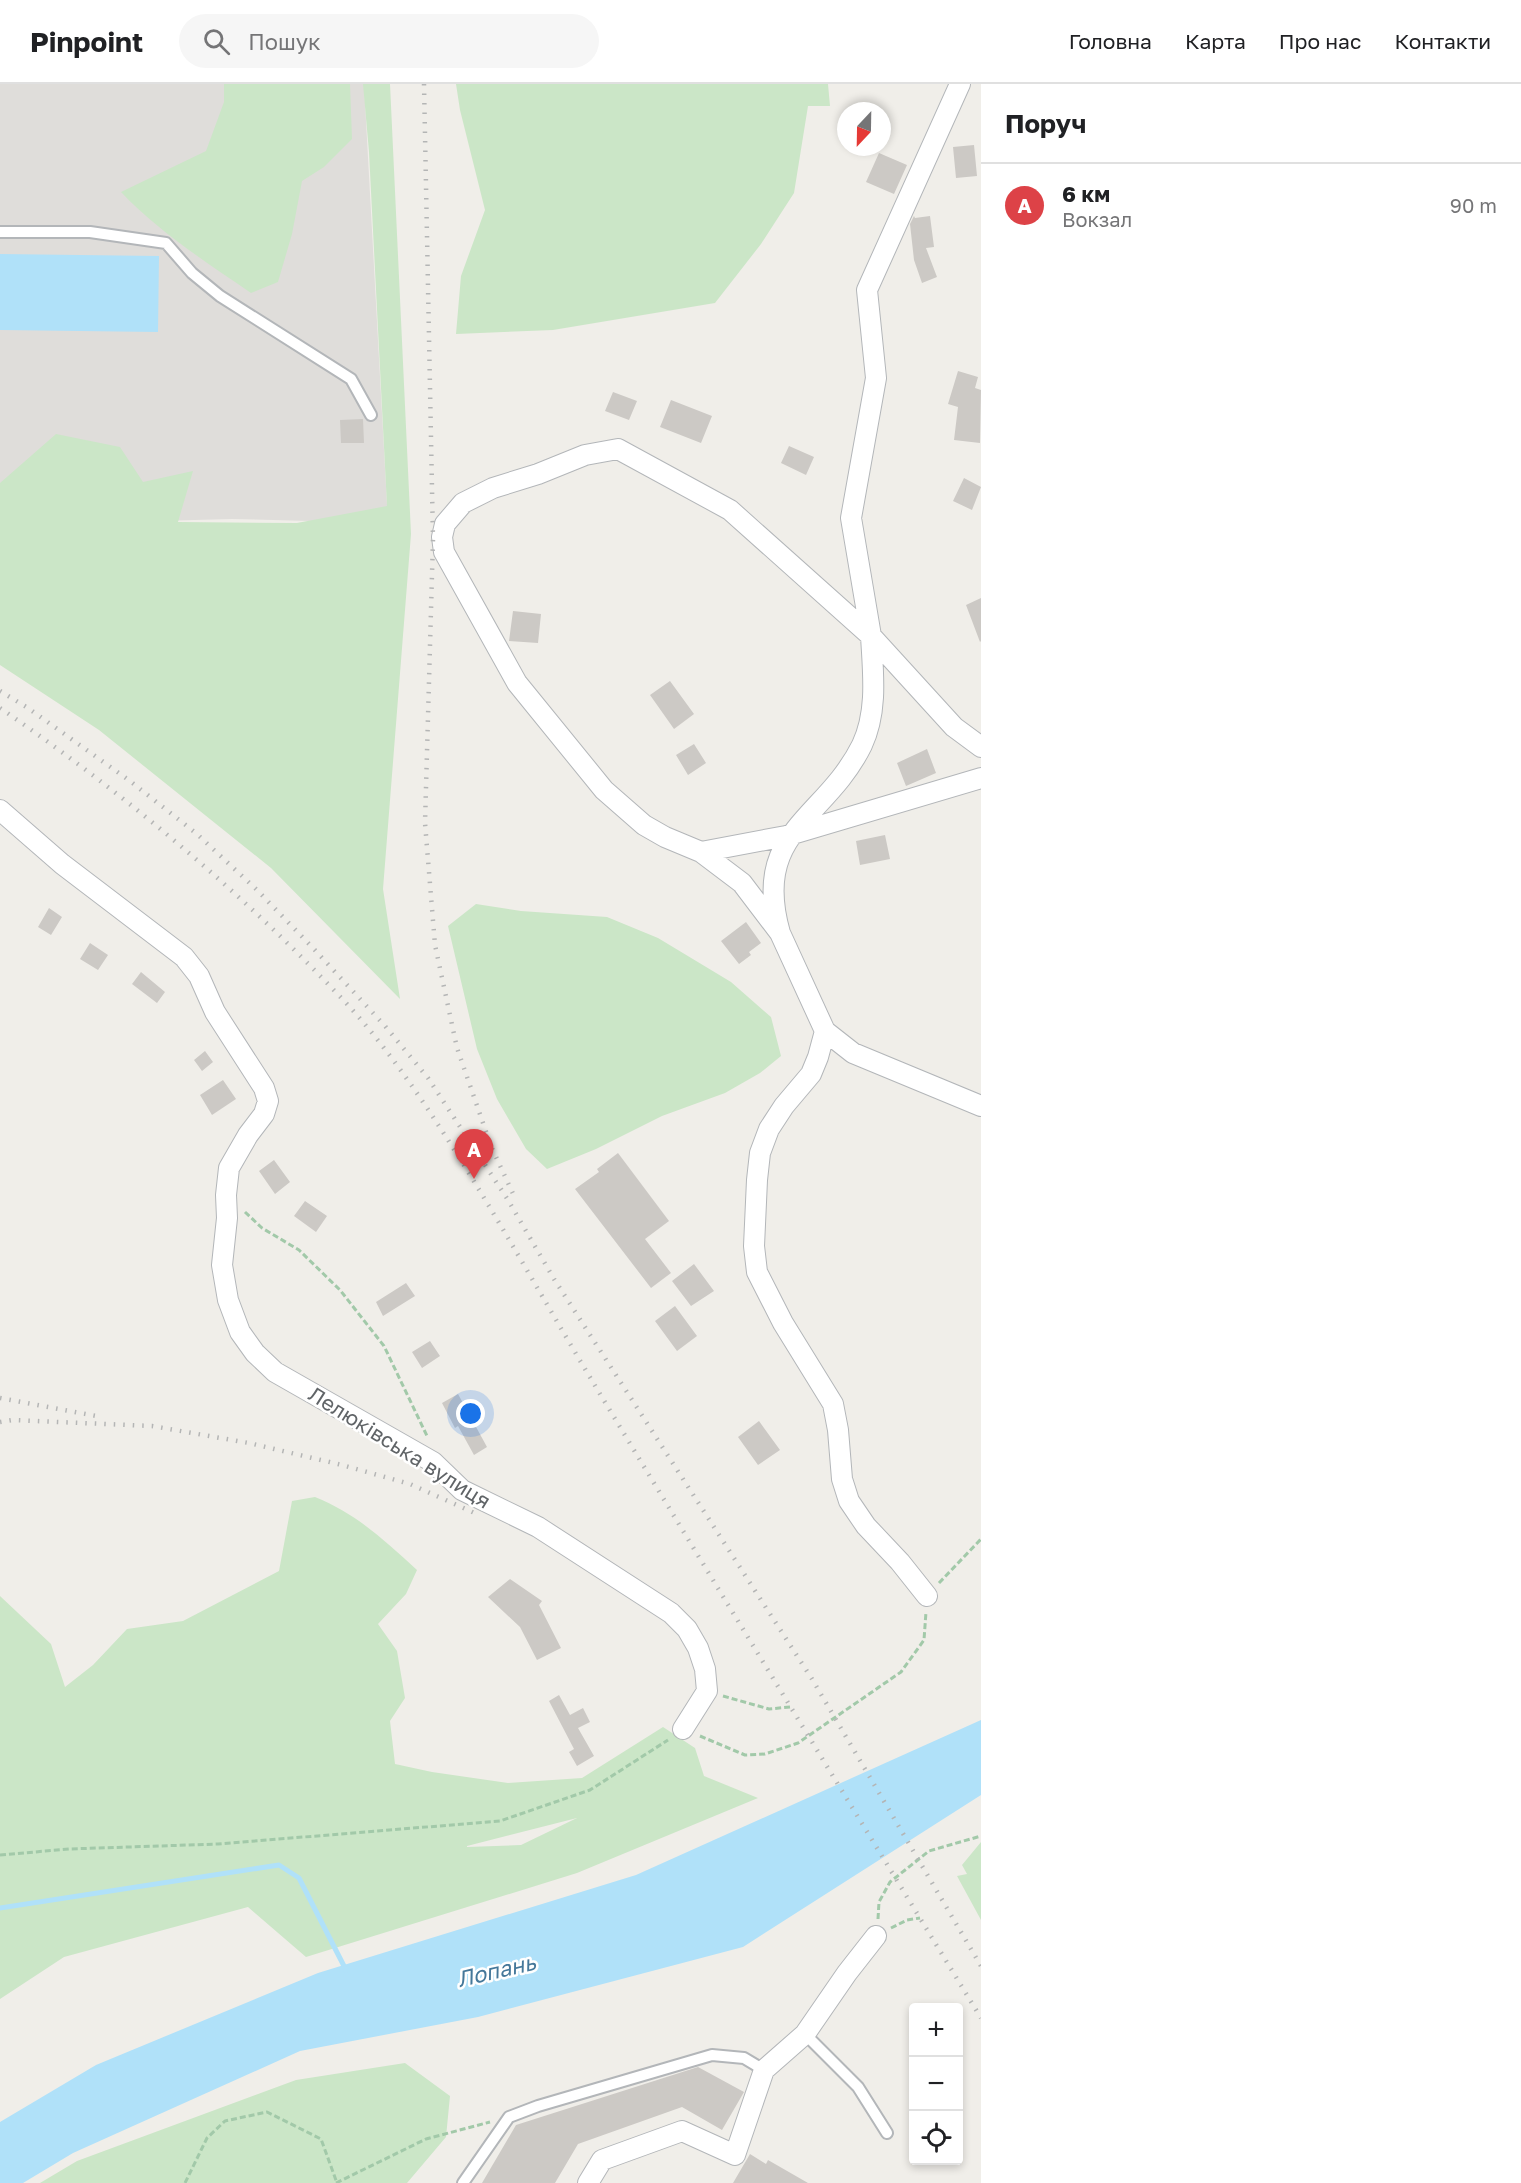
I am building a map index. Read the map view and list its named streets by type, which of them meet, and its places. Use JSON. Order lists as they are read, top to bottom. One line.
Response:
{"streets":{"street":["Лелюківська вулиця"]},"water":["Лопань"],"north":"bottom","page":{"header":"Pinpoint","search":"Пошук","nav":["Головна","Карта","Про нас","Контакти"],"heading":"Поруч","list":[{"mark":"A","name":"6 км","note":"Вокзал","value":"90 m"}],"pins":"A","map_buttons":["+","−"]}}
